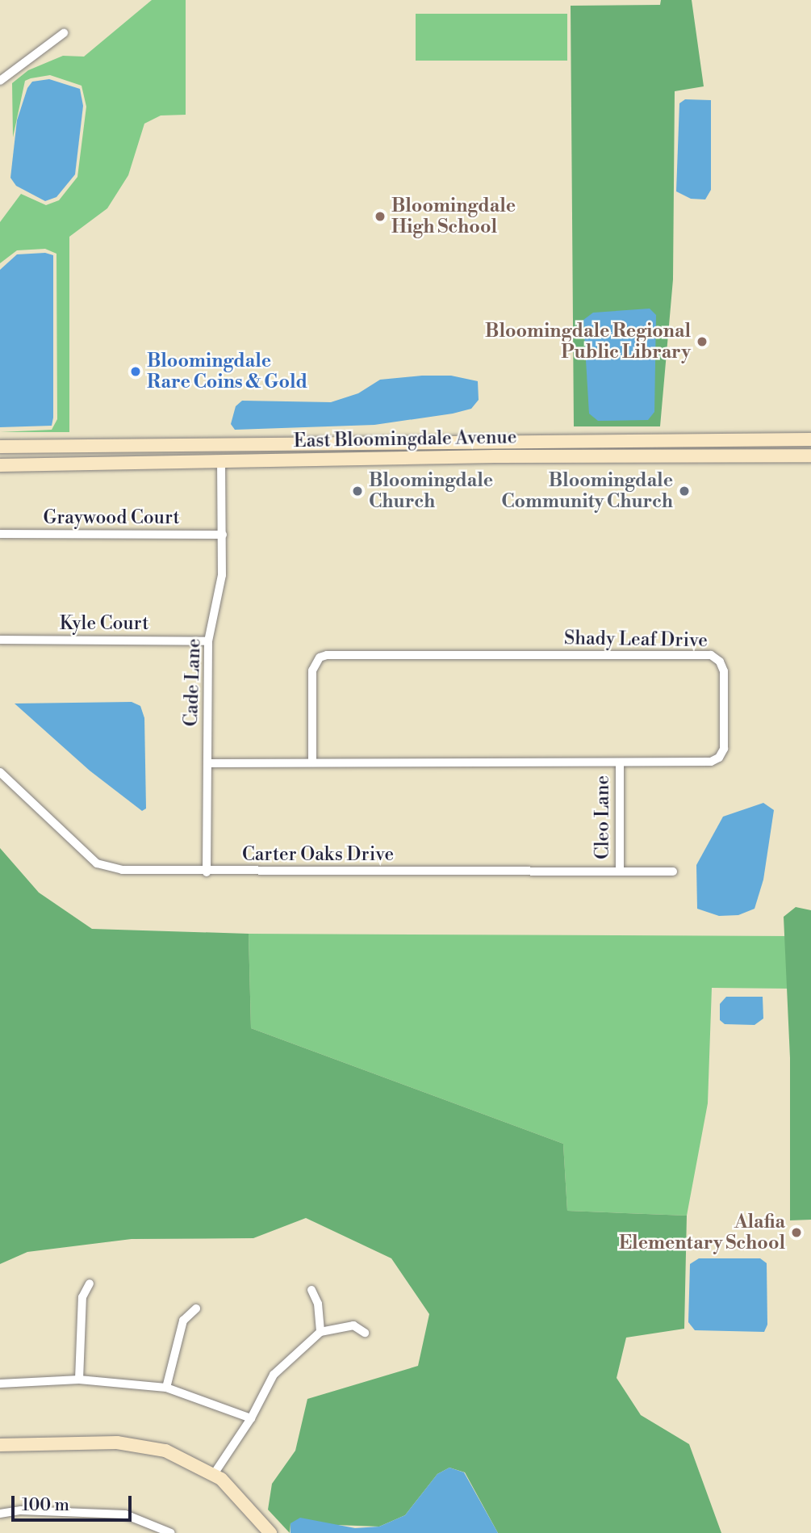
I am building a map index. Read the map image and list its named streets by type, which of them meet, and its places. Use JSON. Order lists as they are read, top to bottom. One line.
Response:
{"streets":{"main road":["East Bloomingdale Avenue"],"street":["Graywood Court","Kyle Court","Shady Leaf Drive","Cade Lane","Cleo Lane","Carter Oaks Drive"]},"crossings":[["East Bloomingdale Avenue","Cade Lane"],["Graywood Court","Cade Lane"],["Kyle Court","Cade Lane"],["Shady Leaf Drive","Cade Lane"],["Shady Leaf Drive","Cleo Lane"],["Cade Lane","Carter Oaks Drive"],["Cleo Lane","Carter Oaks Drive"]],"places":["Bloomingdale High School","Bloomingdale Regional Public Library","Bloomingdale Rare Coins & Gold","Bloomingdale Church","Bloomingdale Community Church","Alafia Elementary School"],"scale_bar":"100 m"}
